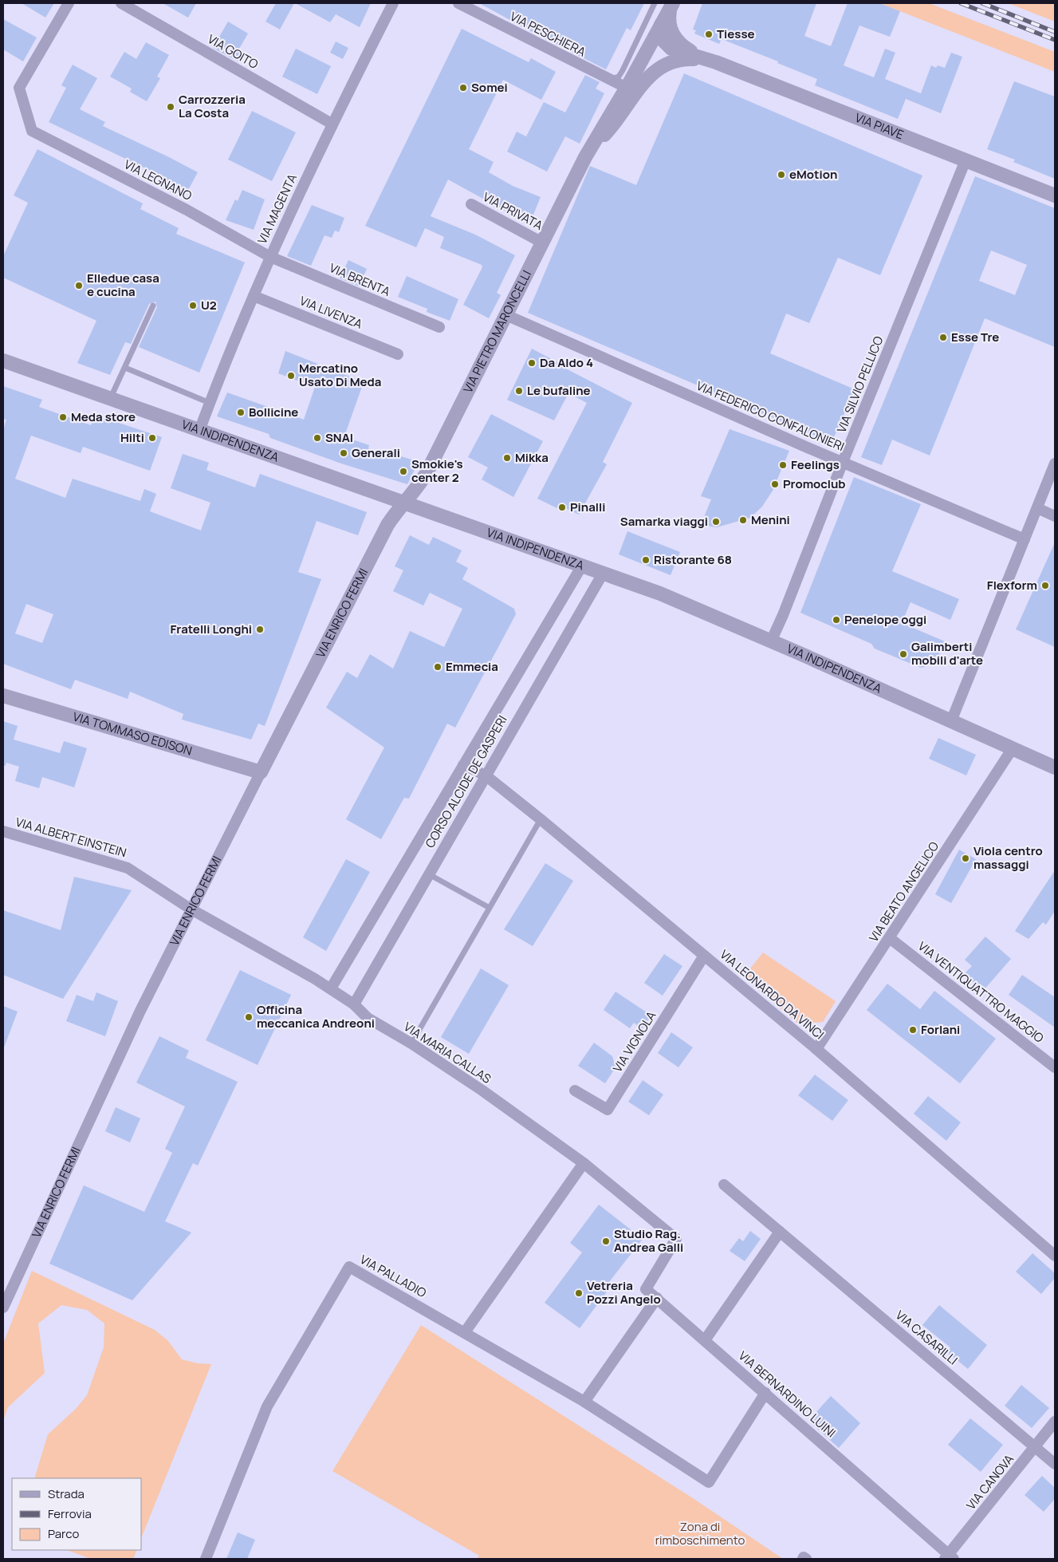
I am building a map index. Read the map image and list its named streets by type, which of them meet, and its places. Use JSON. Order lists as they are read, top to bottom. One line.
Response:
{"streets":{"street":["VIA PESCHIERA","VIA GOITO","VIA PIAVE","VIA LEGNANO","VIA MAGENTA","VIA PRIVATA","VIA BRENTA","VIA LIVENZA","VIA PIETRO MARONCELLI","VIA SILVIO PELLICO","VIA FEDERICO CONFALONIERI","VIA INDIPENDENZA","VIA ENRICO FERMI","VIA TOMMASO EDISON","CORSO ALCIDE DE GASPERI","VIA ALBERT EINSTEIN","VIA BEATO ANGELICO","VIA VENTIQUATTRO MAGGIO","VIA LEONARDO DA VINCI","VIA VIGNOLA","VIA MARIA CALLAS","VIA PALLADIO","VIA CASARILLI","VIA BERNARDINO LUINI","VIA CANOVA"]},"crossings":[["VIA PESCHIERA","VIA PIETRO MARONCELLI"],["VIA GOITO","VIA MAGENTA"],["VIA PIAVE","VIA PIETRO MARONCELLI"],["VIA PIAVE","VIA SILVIO PELLICO"],["VIA LEGNANO","VIA MAGENTA"],["VIA LEGNANO","VIA BRENTA"],["VIA MAGENTA","VIA BRENTA"],["VIA MAGENTA","VIA LIVENZA"],["VIA MAGENTA","VIA INDIPENDENZA"],["VIA PRIVATA","VIA PIETRO MARONCELLI"],["VIA PIETRO MARONCELLI","VIA FEDERICO CONFALONIERI"],["VIA PIETRO MARONCELLI","VIA INDIPENDENZA"],["VIA PIETRO MARONCELLI","VIA ENRICO FERMI"],["VIA SILVIO PELLICO","VIA FEDERICO CONFALONIERI"],["VIA SILVIO PELLICO","VIA INDIPENDENZA"],["VIA INDIPENDENZA","VIA ENRICO FERMI"],["VIA INDIPENDENZA","CORSO ALCIDE DE GASPERI"],["VIA INDIPENDENZA","VIA BEATO ANGELICO"],["VIA ENRICO FERMI","VIA TOMMASO EDISON"],["VIA ENRICO FERMI","VIA ALBERT EINSTEIN"],["VIA ENRICO FERMI","VIA MARIA CALLAS"],["CORSO ALCIDE DE GASPERI","VIA LEONARDO DA VINCI"],["CORSO ALCIDE DE GASPERI","VIA MARIA CALLAS"],["VIA ALBERT EINSTEIN","VIA MARIA CALLAS"],["VIA BEATO ANGELICO","VIA VENTIQUATTRO MAGGIO"],["VIA BEATO ANGELICO","VIA LEONARDO DA VINCI"],["VIA LEONARDO DA VINCI","VIA VIGNOLA"],["VIA MARIA CALLAS","VIA BERNARDINO LUINI"],["VIA CASARILLI","VIA CANOVA"],["VIA BERNARDINO LUINI","VIA CANOVA"]],"parks":["Zona di rimboschimento"],"places":["Tiesse","Somei","Carrozzeria La Costa","eMotion","Elledue casa e cucina","U2","Esse Tre","Da Aldo 4","Mercatino Usato Di Meda","Le bufaline","Bollicine","Meda store","Hilti","SNAI","Generali","Mikka","Feelings","Smokie's center 2","Promoclub","Pinalli","Menini","Samarka viaggi","Ristorante 68","Flexform","Penelope oggi","Fratelli Longhi","Galimberti mobili d'arte","Emmecia","Viola centro massaggi","Officina meccanica Andreoni","Forlani","Studio Rag. Andrea Galli","Vetreria Pozzi Angelo"],"legend":["Strada","Ferrovia","Parco"]}
